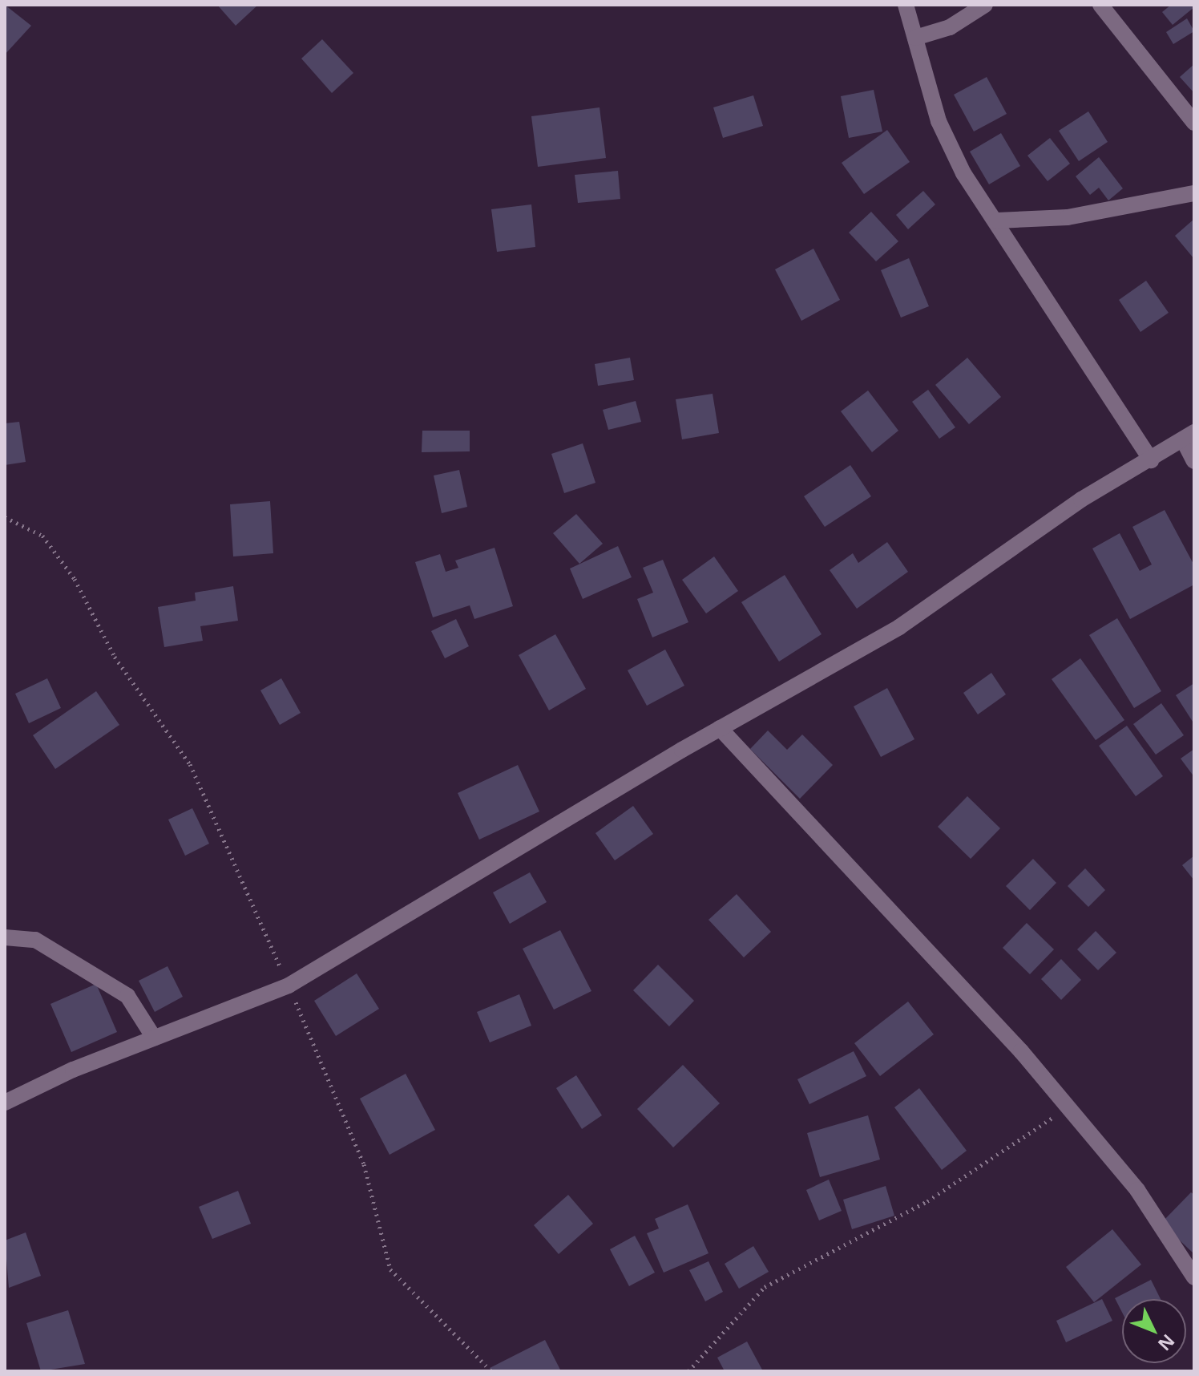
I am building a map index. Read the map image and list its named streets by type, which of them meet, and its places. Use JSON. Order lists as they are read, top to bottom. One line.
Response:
{"north":"bottom right"}
